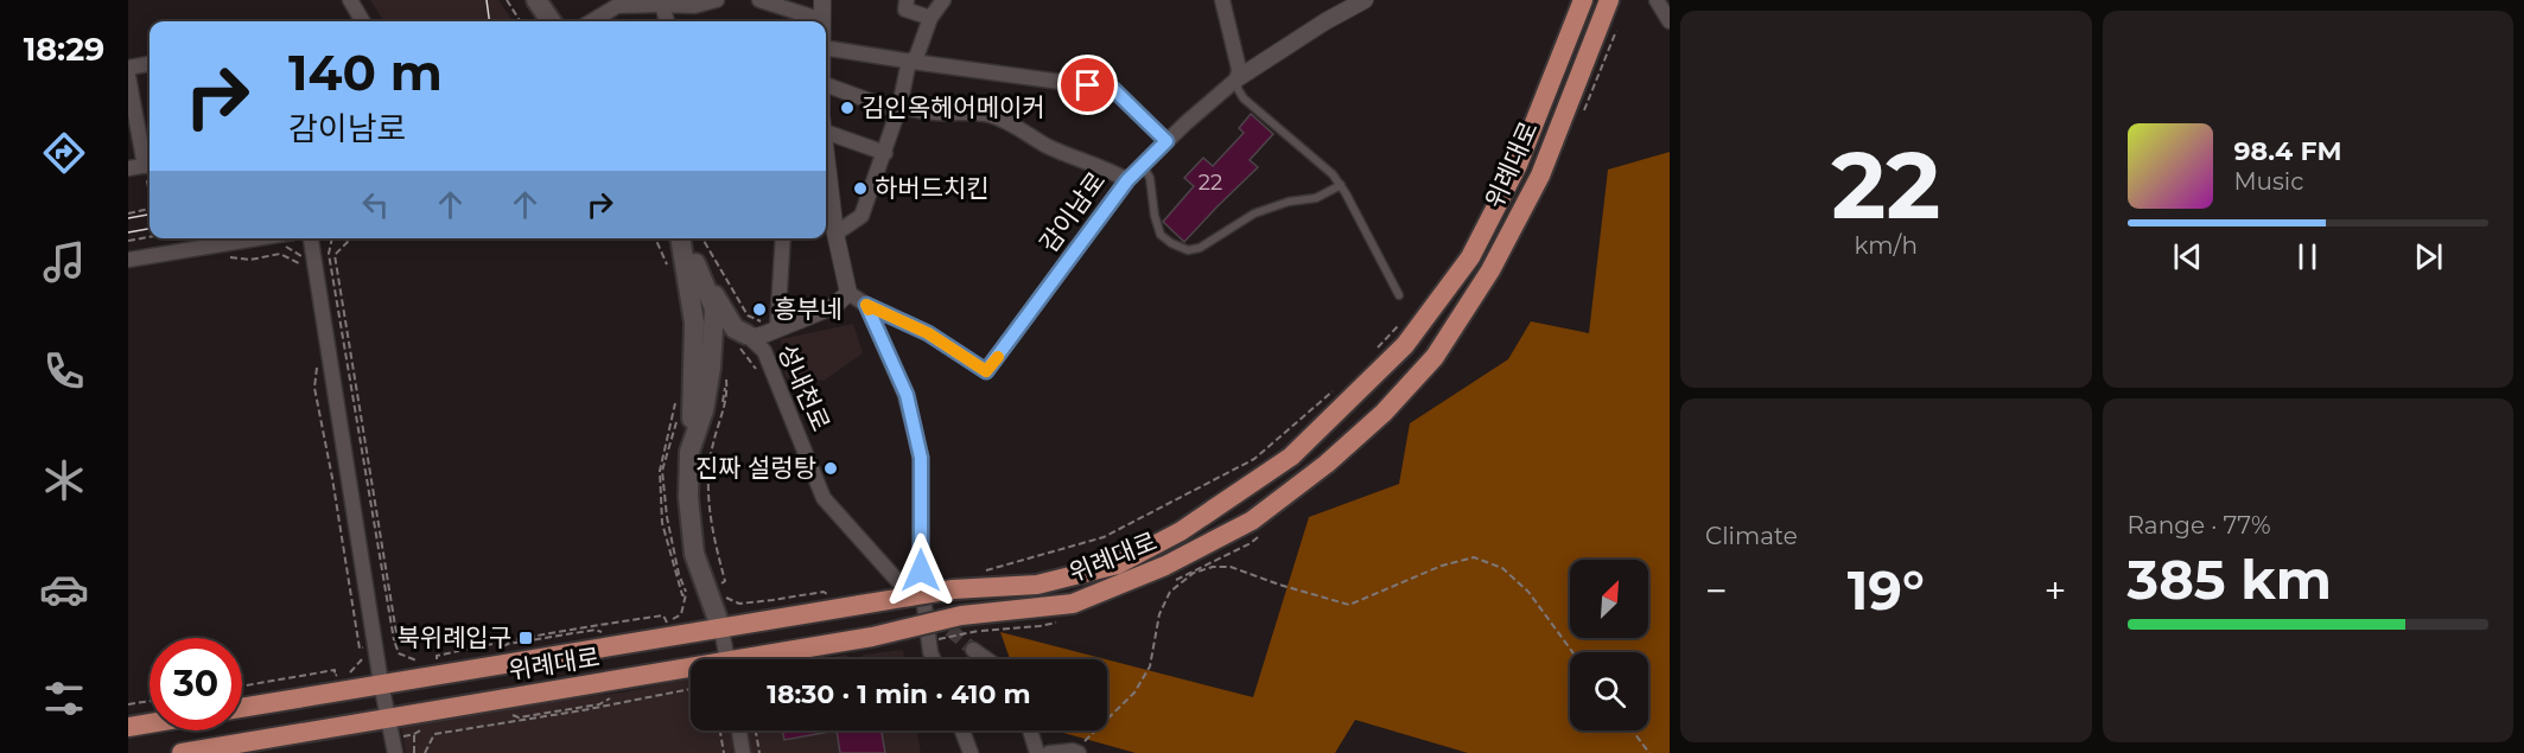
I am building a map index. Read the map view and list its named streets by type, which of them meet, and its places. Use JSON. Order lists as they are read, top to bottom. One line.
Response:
{"streets":{"main road":["위례대로"],"street":["감이남로","성내천로"]},"places":{"other":["김인옥헤어메이커","하버드치킨","흥부네","진짜 설렁탕"],"transit":["북위례입구"]},"house_numbers":["22"],"north":"top right","page":{"tabs":"18:29","tile":[["22","km/h"],"Climate",["Range · 77%","385 km"]],"turn":["140 m","감이남로"],"song":["98.4 FM","Music"],"heat":["−","19°","+"],"limit":"30","trip":"18:30 · 1 min · 410 m"}}
